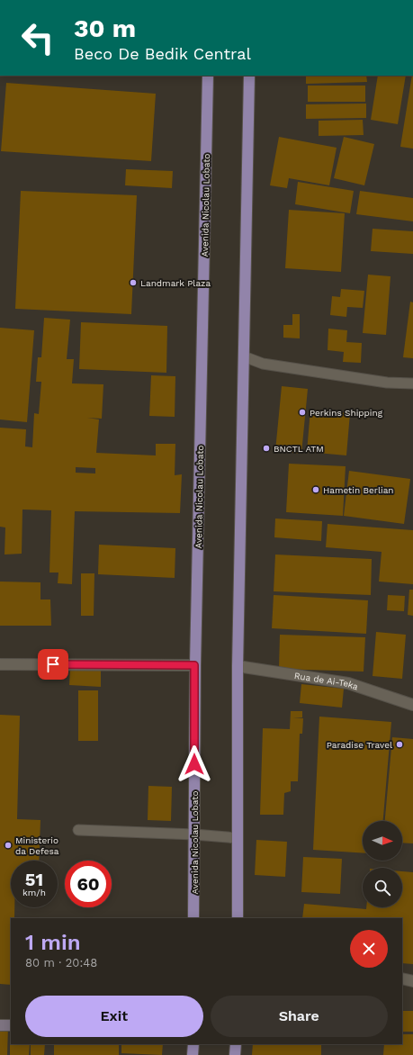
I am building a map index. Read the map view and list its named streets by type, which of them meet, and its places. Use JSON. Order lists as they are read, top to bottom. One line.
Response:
{"streets":{"main road":["Avenida Nicolau Lobato"],"street":["Rua de Ai-Teka"]},"places":["Landmark Plaza","Perkins Shipping","BNCTL ATM","Hametin Berlian","Paradise Travel","Ministerio da Defesa"],"north":"right","page":{"turn":["30 m","Beco De Bedik Central"],"speed":"51 km/h","limit":"60","heading":["1 min","80 m · 20:48"],"buttons":["Exit","Share"]}}
